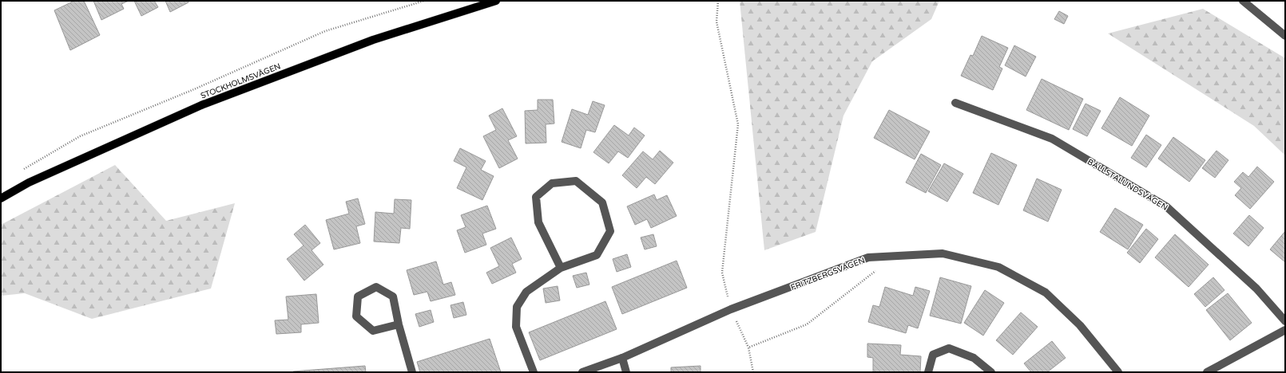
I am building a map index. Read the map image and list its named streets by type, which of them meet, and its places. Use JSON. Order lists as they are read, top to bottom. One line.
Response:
{"streets":{"main road":["STOCKHOLMSVÄGEN"],"street":["BÄLLSTALUNDSVÄGEN","FRITZBERGSVÄGEN"]}}
